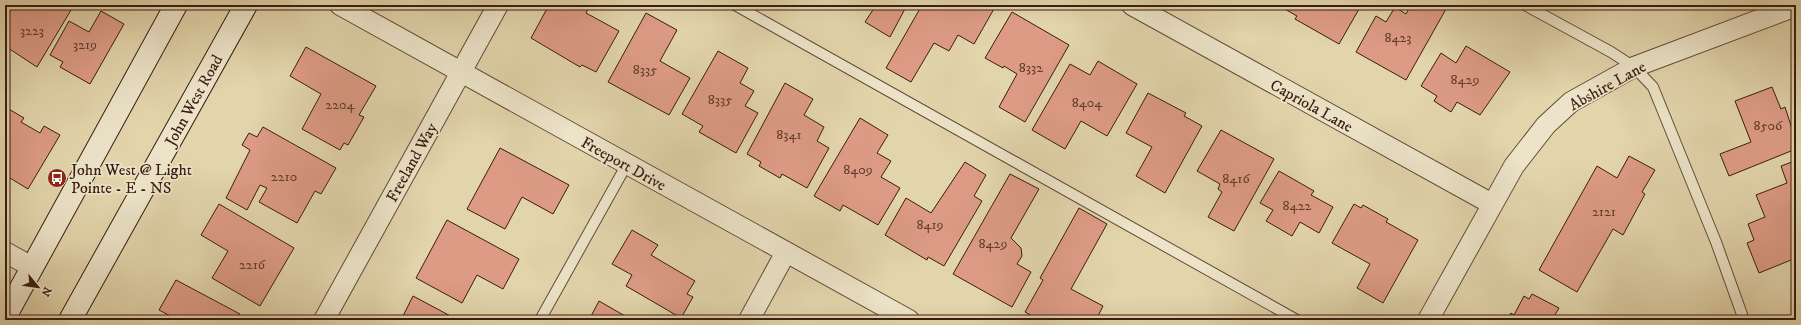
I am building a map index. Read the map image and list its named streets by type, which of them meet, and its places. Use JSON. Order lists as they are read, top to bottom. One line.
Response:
{"streets":{"main road":["John West Road"],"street":["Abshire Lane","Capriola Lane","Freeland Way","Freeport Drive"]},"crossings":[["Abshire Lane","Capriola Lane"],["Freeland Way","Freeport Drive"]],"places":{"bus stop":["John West @ Light Pointe - E - NS"]},"house_numbers":["3223","8423","3219","8332","8335","8429","8335","8404","2204","8506","8341","8409","2210","8416","8422","2121","8419","8429","2216"],"north":"bottom right"}
